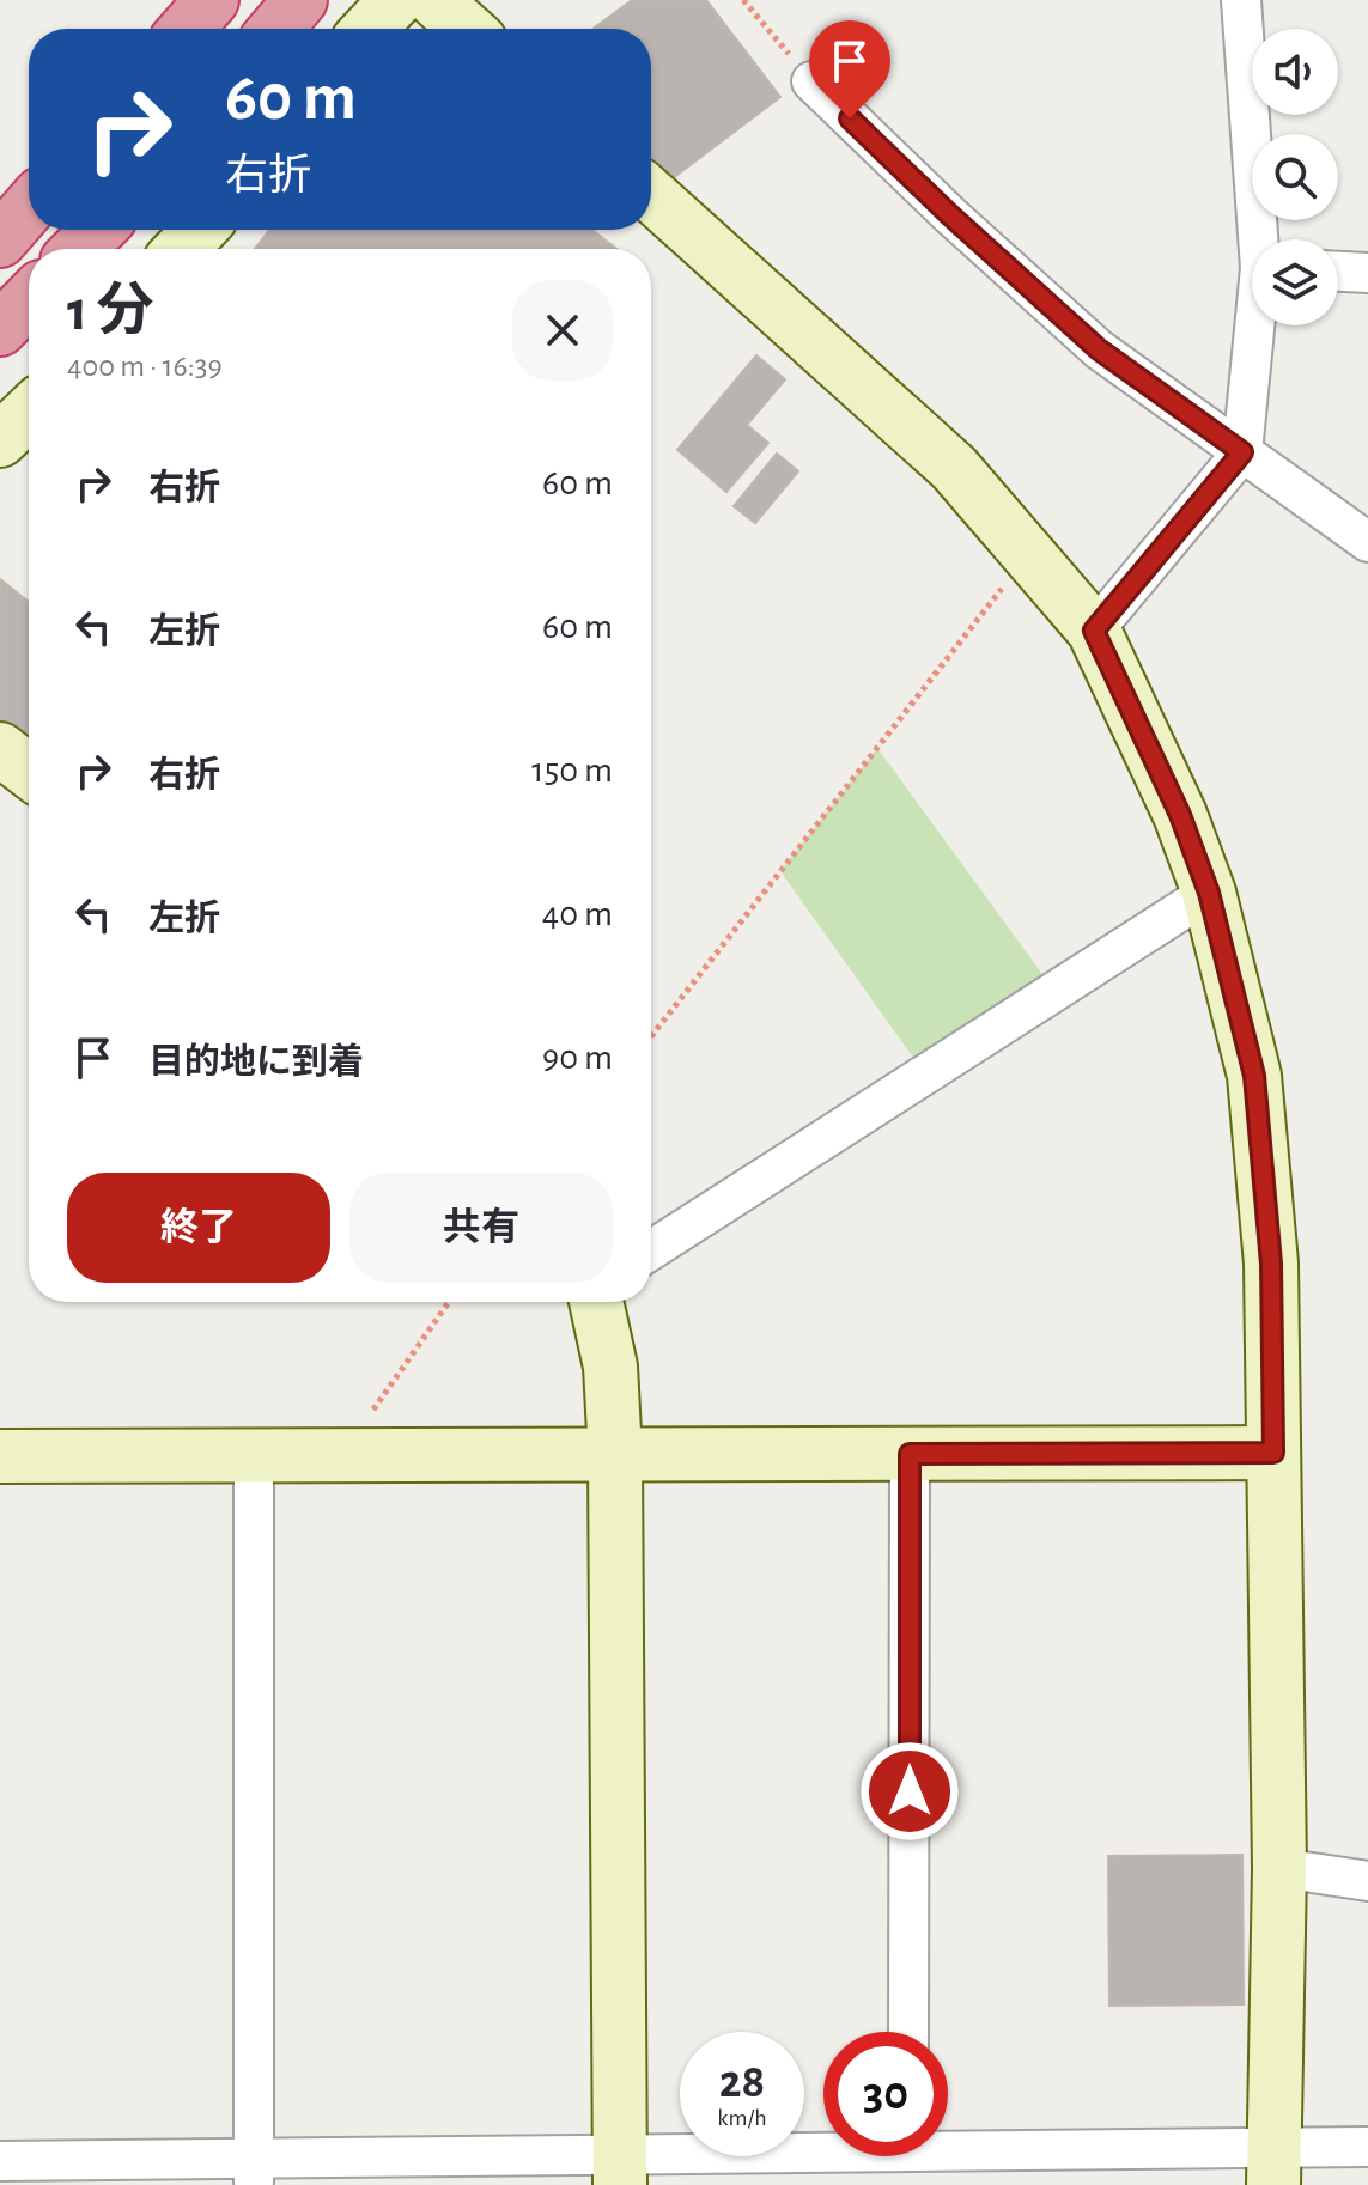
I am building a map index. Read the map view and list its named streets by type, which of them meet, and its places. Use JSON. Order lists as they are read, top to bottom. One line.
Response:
{"page":{"turn":["60 m","右折"],"heading":["1 分","400 m · 16:39"],"list":[{"name":"右折","value":"60 m"},{"name":"左折","value":"60 m"},{"name":"右折","value":"150 m"},{"name":"左折","value":"40 m"},{"name":"目的地に到着","value":"90 m"}],"buttons":["終了","共有"],"speed":"28 km/h","limit":"30"}}
